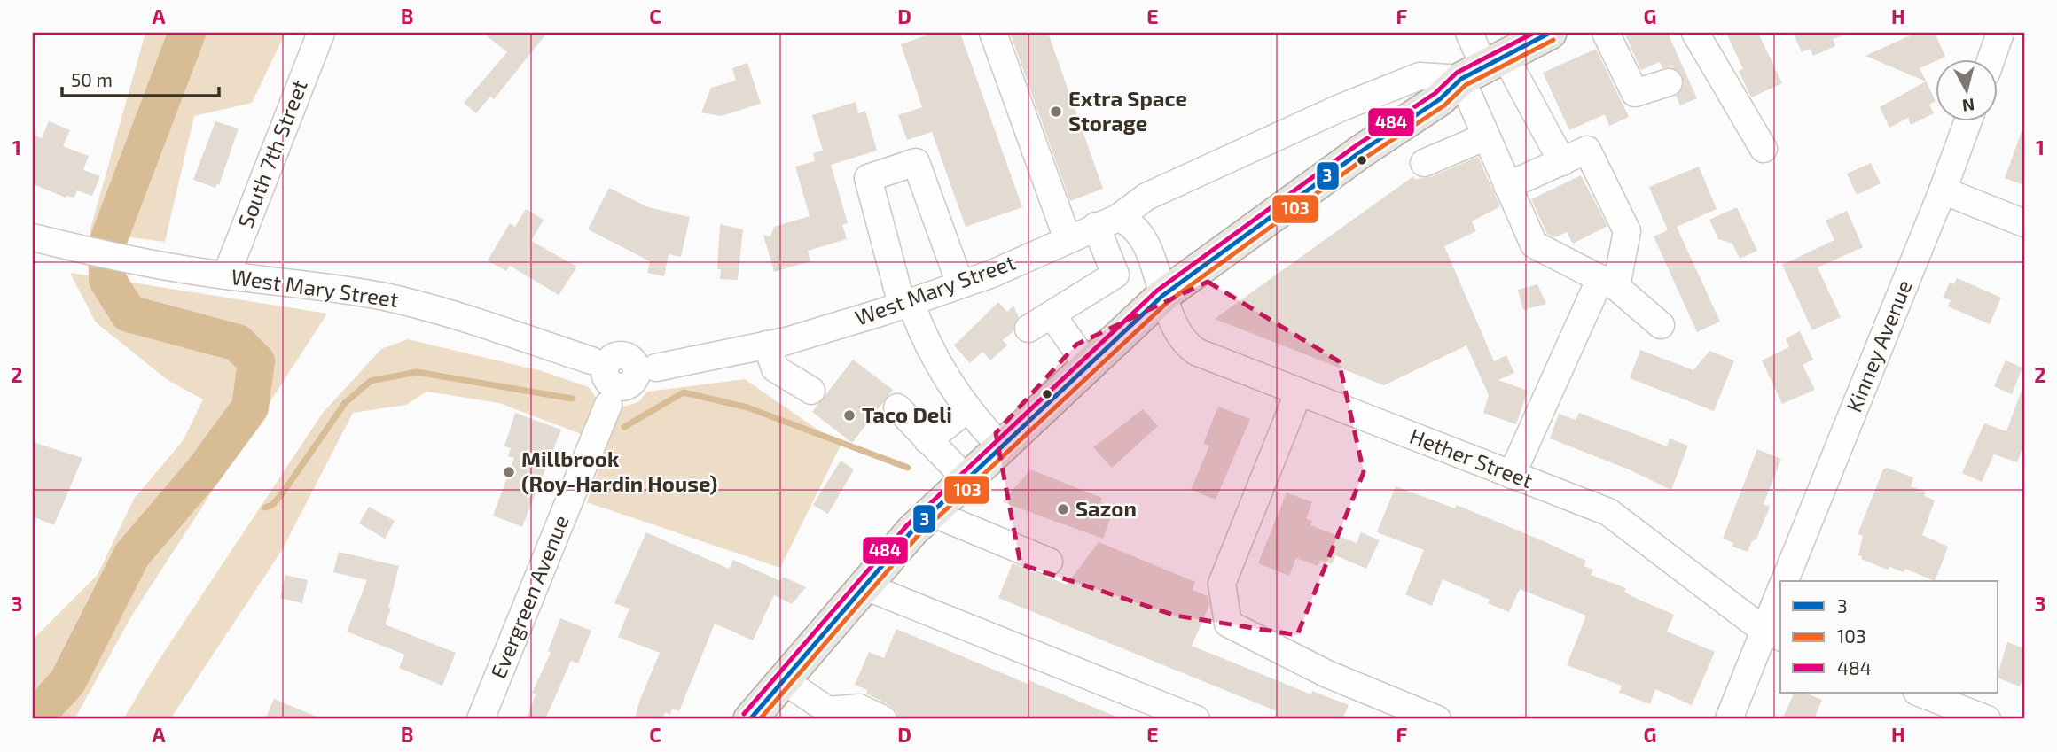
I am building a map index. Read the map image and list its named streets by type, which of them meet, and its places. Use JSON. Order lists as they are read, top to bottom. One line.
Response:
{"streets":{"street":["South 7th Street","West Mary Street","Kinney Avenue","Hether Street","Evergreen Avenue"]},"crossings":[["South 7th Street","West Mary Street"],["West Mary Street","Evergreen Avenue"],["Kinney Avenue","Hether Street"]],"places":["Extra Space Storage","Taco Deli","Millbrook (Roy-Hardin House)","Sazon"],"lines":["transit line 3","transit line 484","transit line 103"],"legend":["3","103","484"],"scale_bar":"50 m","north":"bottom","grid":{"columns":["A","B","C","D","E","F","G","H"],"rows":["1","2","3"]}}
